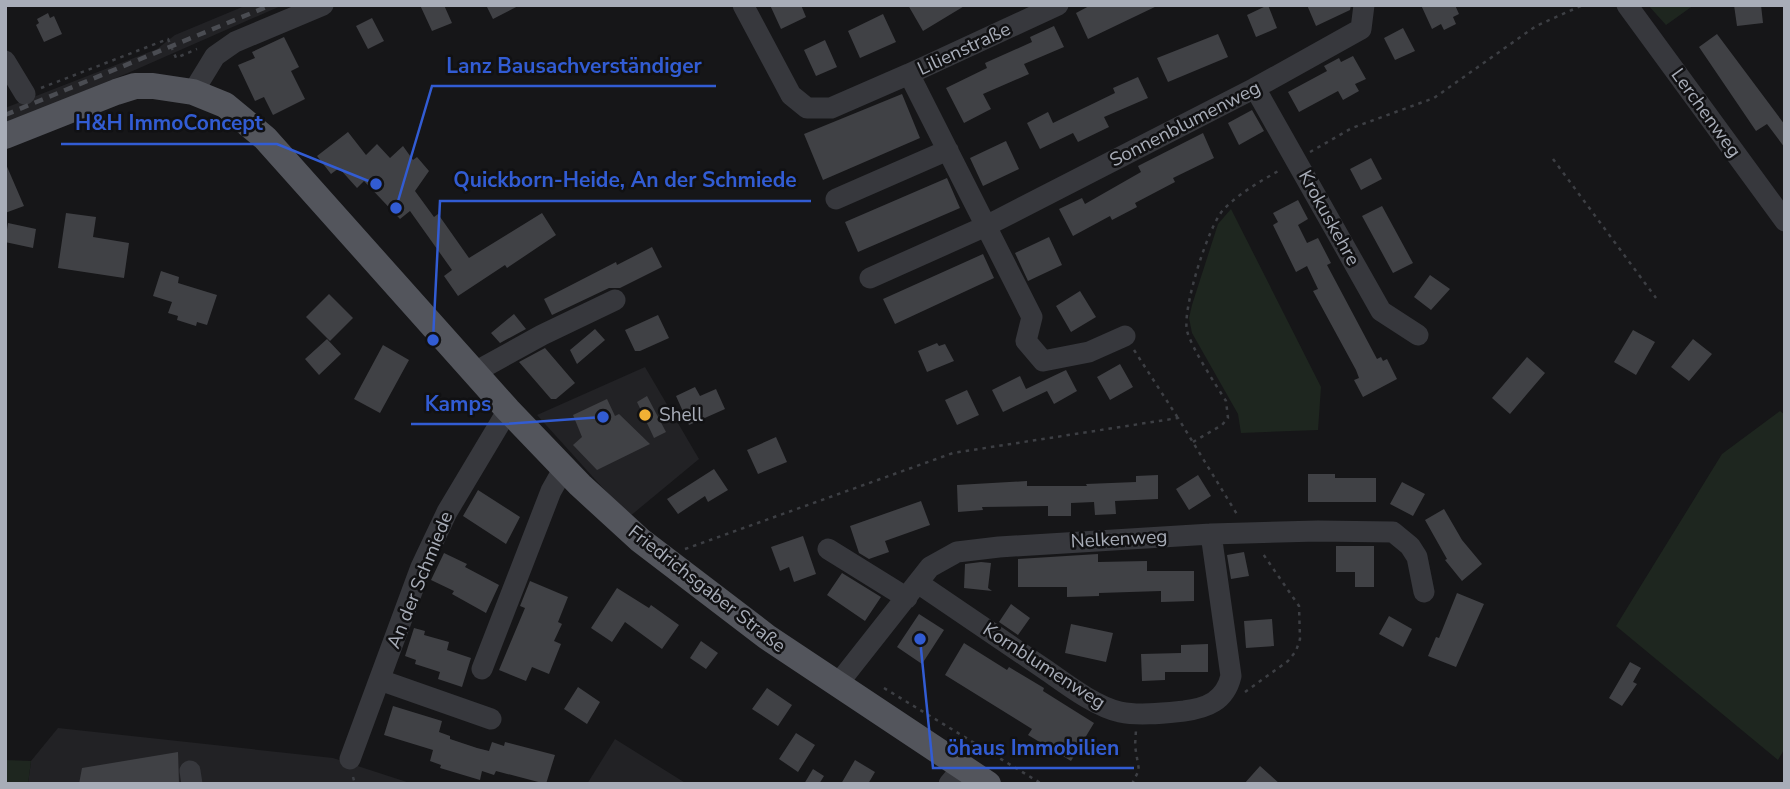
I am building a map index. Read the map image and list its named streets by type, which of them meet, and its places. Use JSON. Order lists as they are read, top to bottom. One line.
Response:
{"streets":{"main road":["Friedrichsgaber Straße"],"street":["Lilienstraße","Lerchenweg","Sonnenblumenweg","Krokuskehre","Nelkenweg","An der Schmiede","Kornblumenweg"]},"crossings":[["Sonnenblumenweg","Krokuskehre"],["Nelkenweg","Friedrichsgaber Straße"],["Nelkenweg","Kornblumenweg"],["An der Schmiede","Friedrichsgaber Straße"]],"places":["H&H ImmoConcept","Lanz Bausachverständiger","Quickborn-Heide, An der Schmiede","Shell","Kamps","öhaus Immobilien"]}
